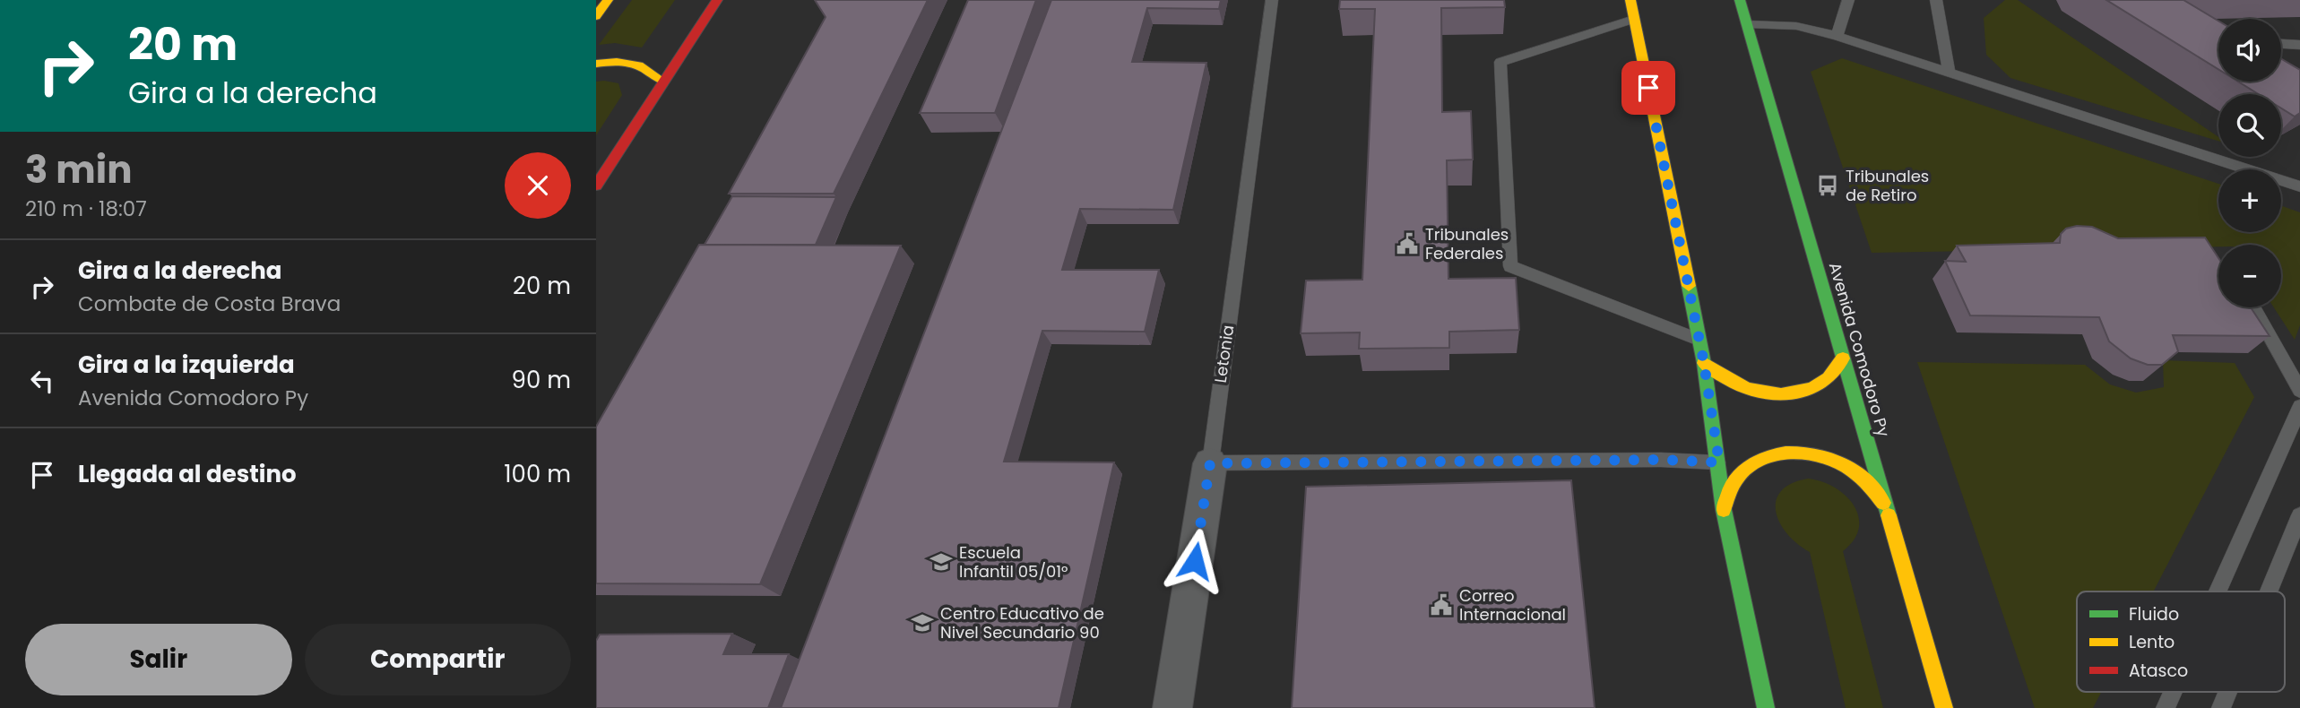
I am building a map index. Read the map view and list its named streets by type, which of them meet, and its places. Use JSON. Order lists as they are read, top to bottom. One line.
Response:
{"streets":{"main road":["Avenida Comodoro Py"],"street":["Letonia"]},"places":{"bus stop":["Tribunales de Retiro"],"public building":["Tribunales Federales","Correo Internacional"],"school or university":["Escuela Infantil 05/01°","Centro Educativo de Nivel Secundario 90"]},"legend":["Fluido","Lento","Atasco"],"page":{"turn":["20 m","Gira a la derecha"],"map_buttons":["+","−"],"heading":["3 min","210 m · 18:07"],"list":[{"name":"Gira a la derecha","note":"Combate de Costa Brava","value":"20 m"},{"name":"Gira a la izquierda","note":"Avenida Comodoro Py","value":"90 m"},{"name":"Llegada al destino","value":"100 m"}],"buttons":["Salir","Compartir"]}}
